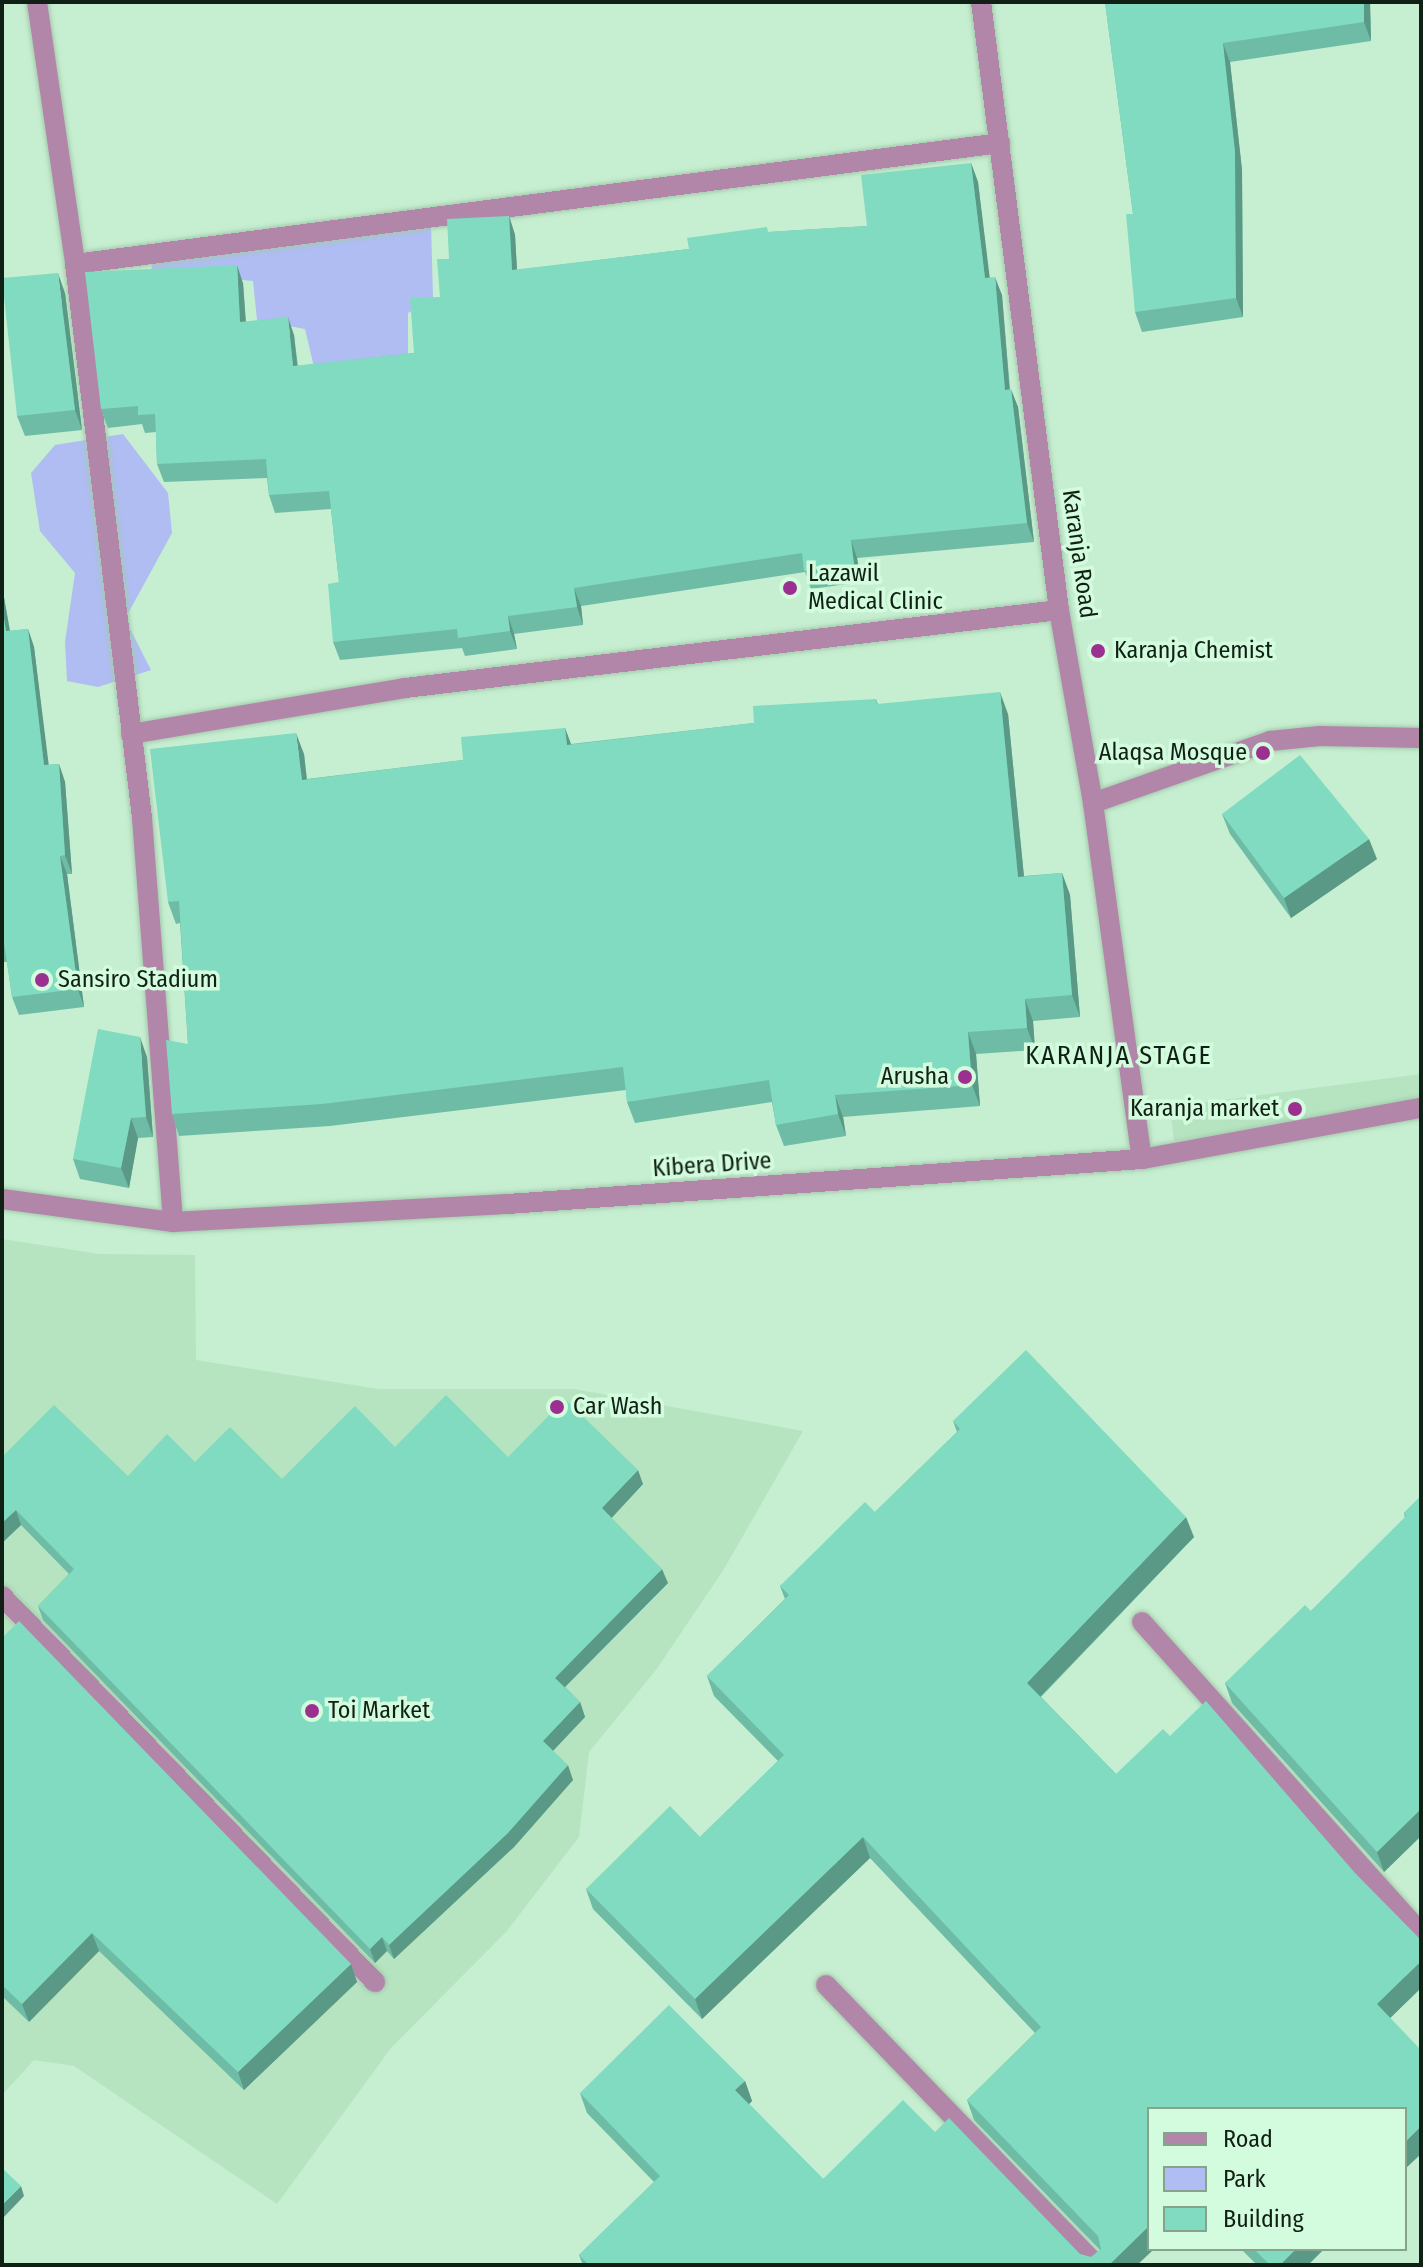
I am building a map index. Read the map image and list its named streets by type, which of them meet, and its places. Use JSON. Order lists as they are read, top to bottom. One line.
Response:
{"streets":{"street":["Karanja Road","Kibera Drive"]},"crossings":[["Karanja Road","Kibera Drive"]],"districts":["KARANJA STAGE"],"places":["Lazawil Medical Clinic","Karanja Chemist","Alaqsa Mosque","Sansiro Stadium","Arusha","Karanja market","Car Wash","Toi Market"],"legend":["Road","Park","Building"]}
